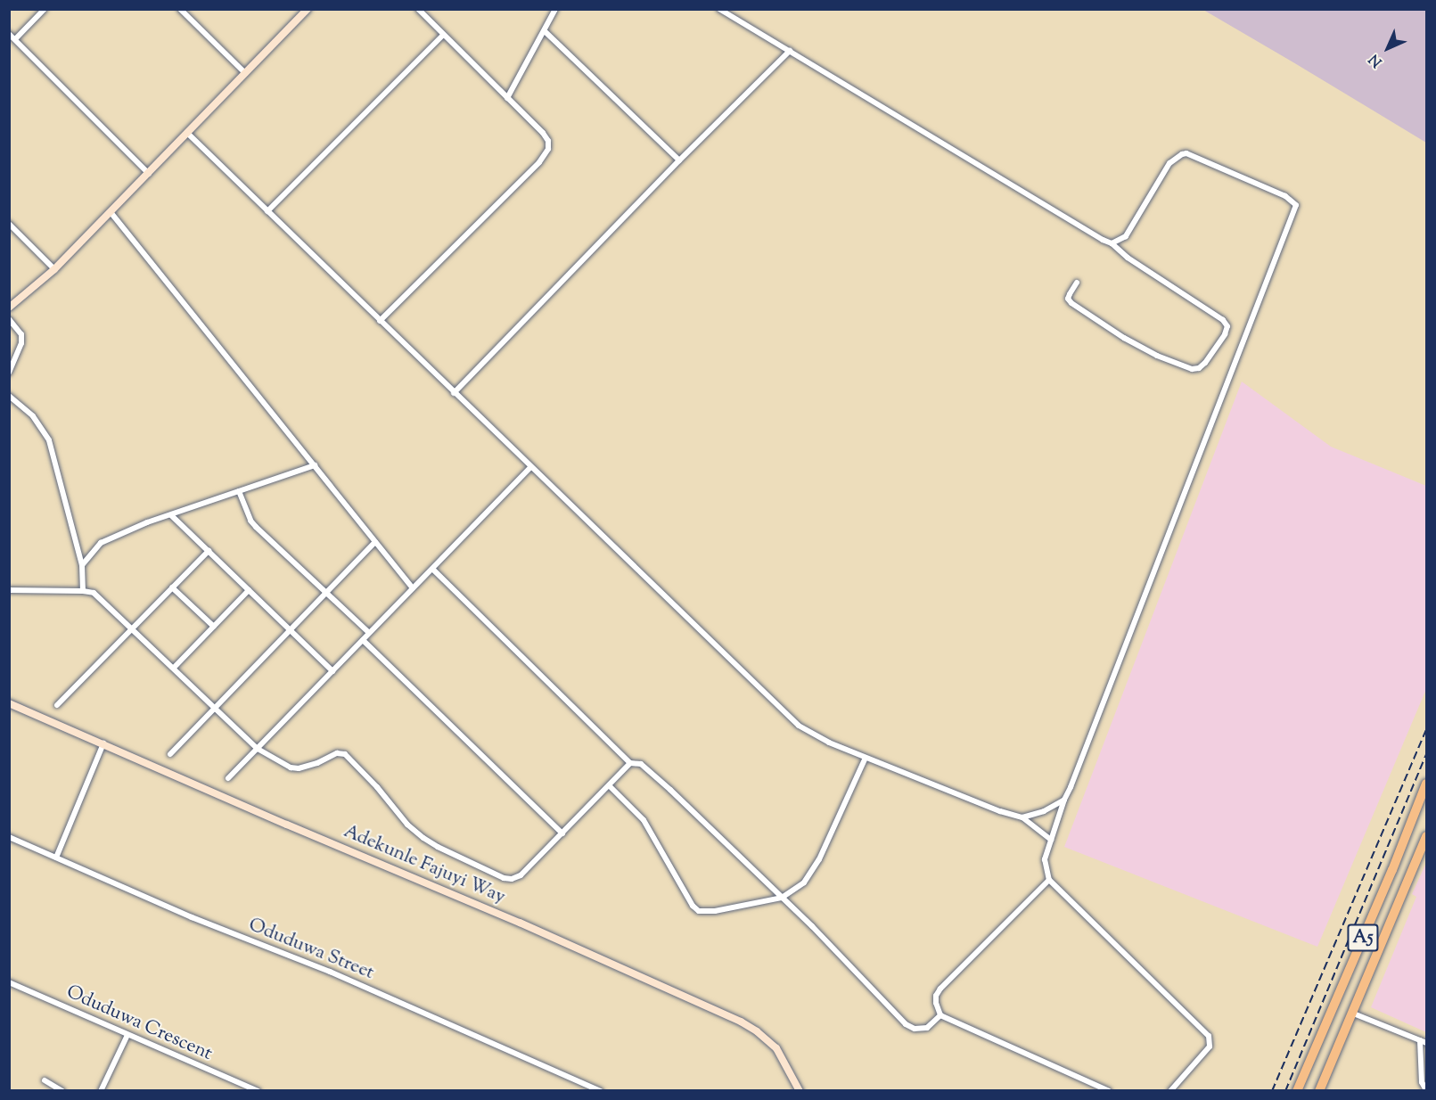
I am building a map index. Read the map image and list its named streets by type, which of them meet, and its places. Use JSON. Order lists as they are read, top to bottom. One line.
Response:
{"streets":{"highway":["A5"],"street":["Adekunle Fajuyi Way","Oduduwa Street","Oduduwa Crescent"]},"north":"bottom left"}
